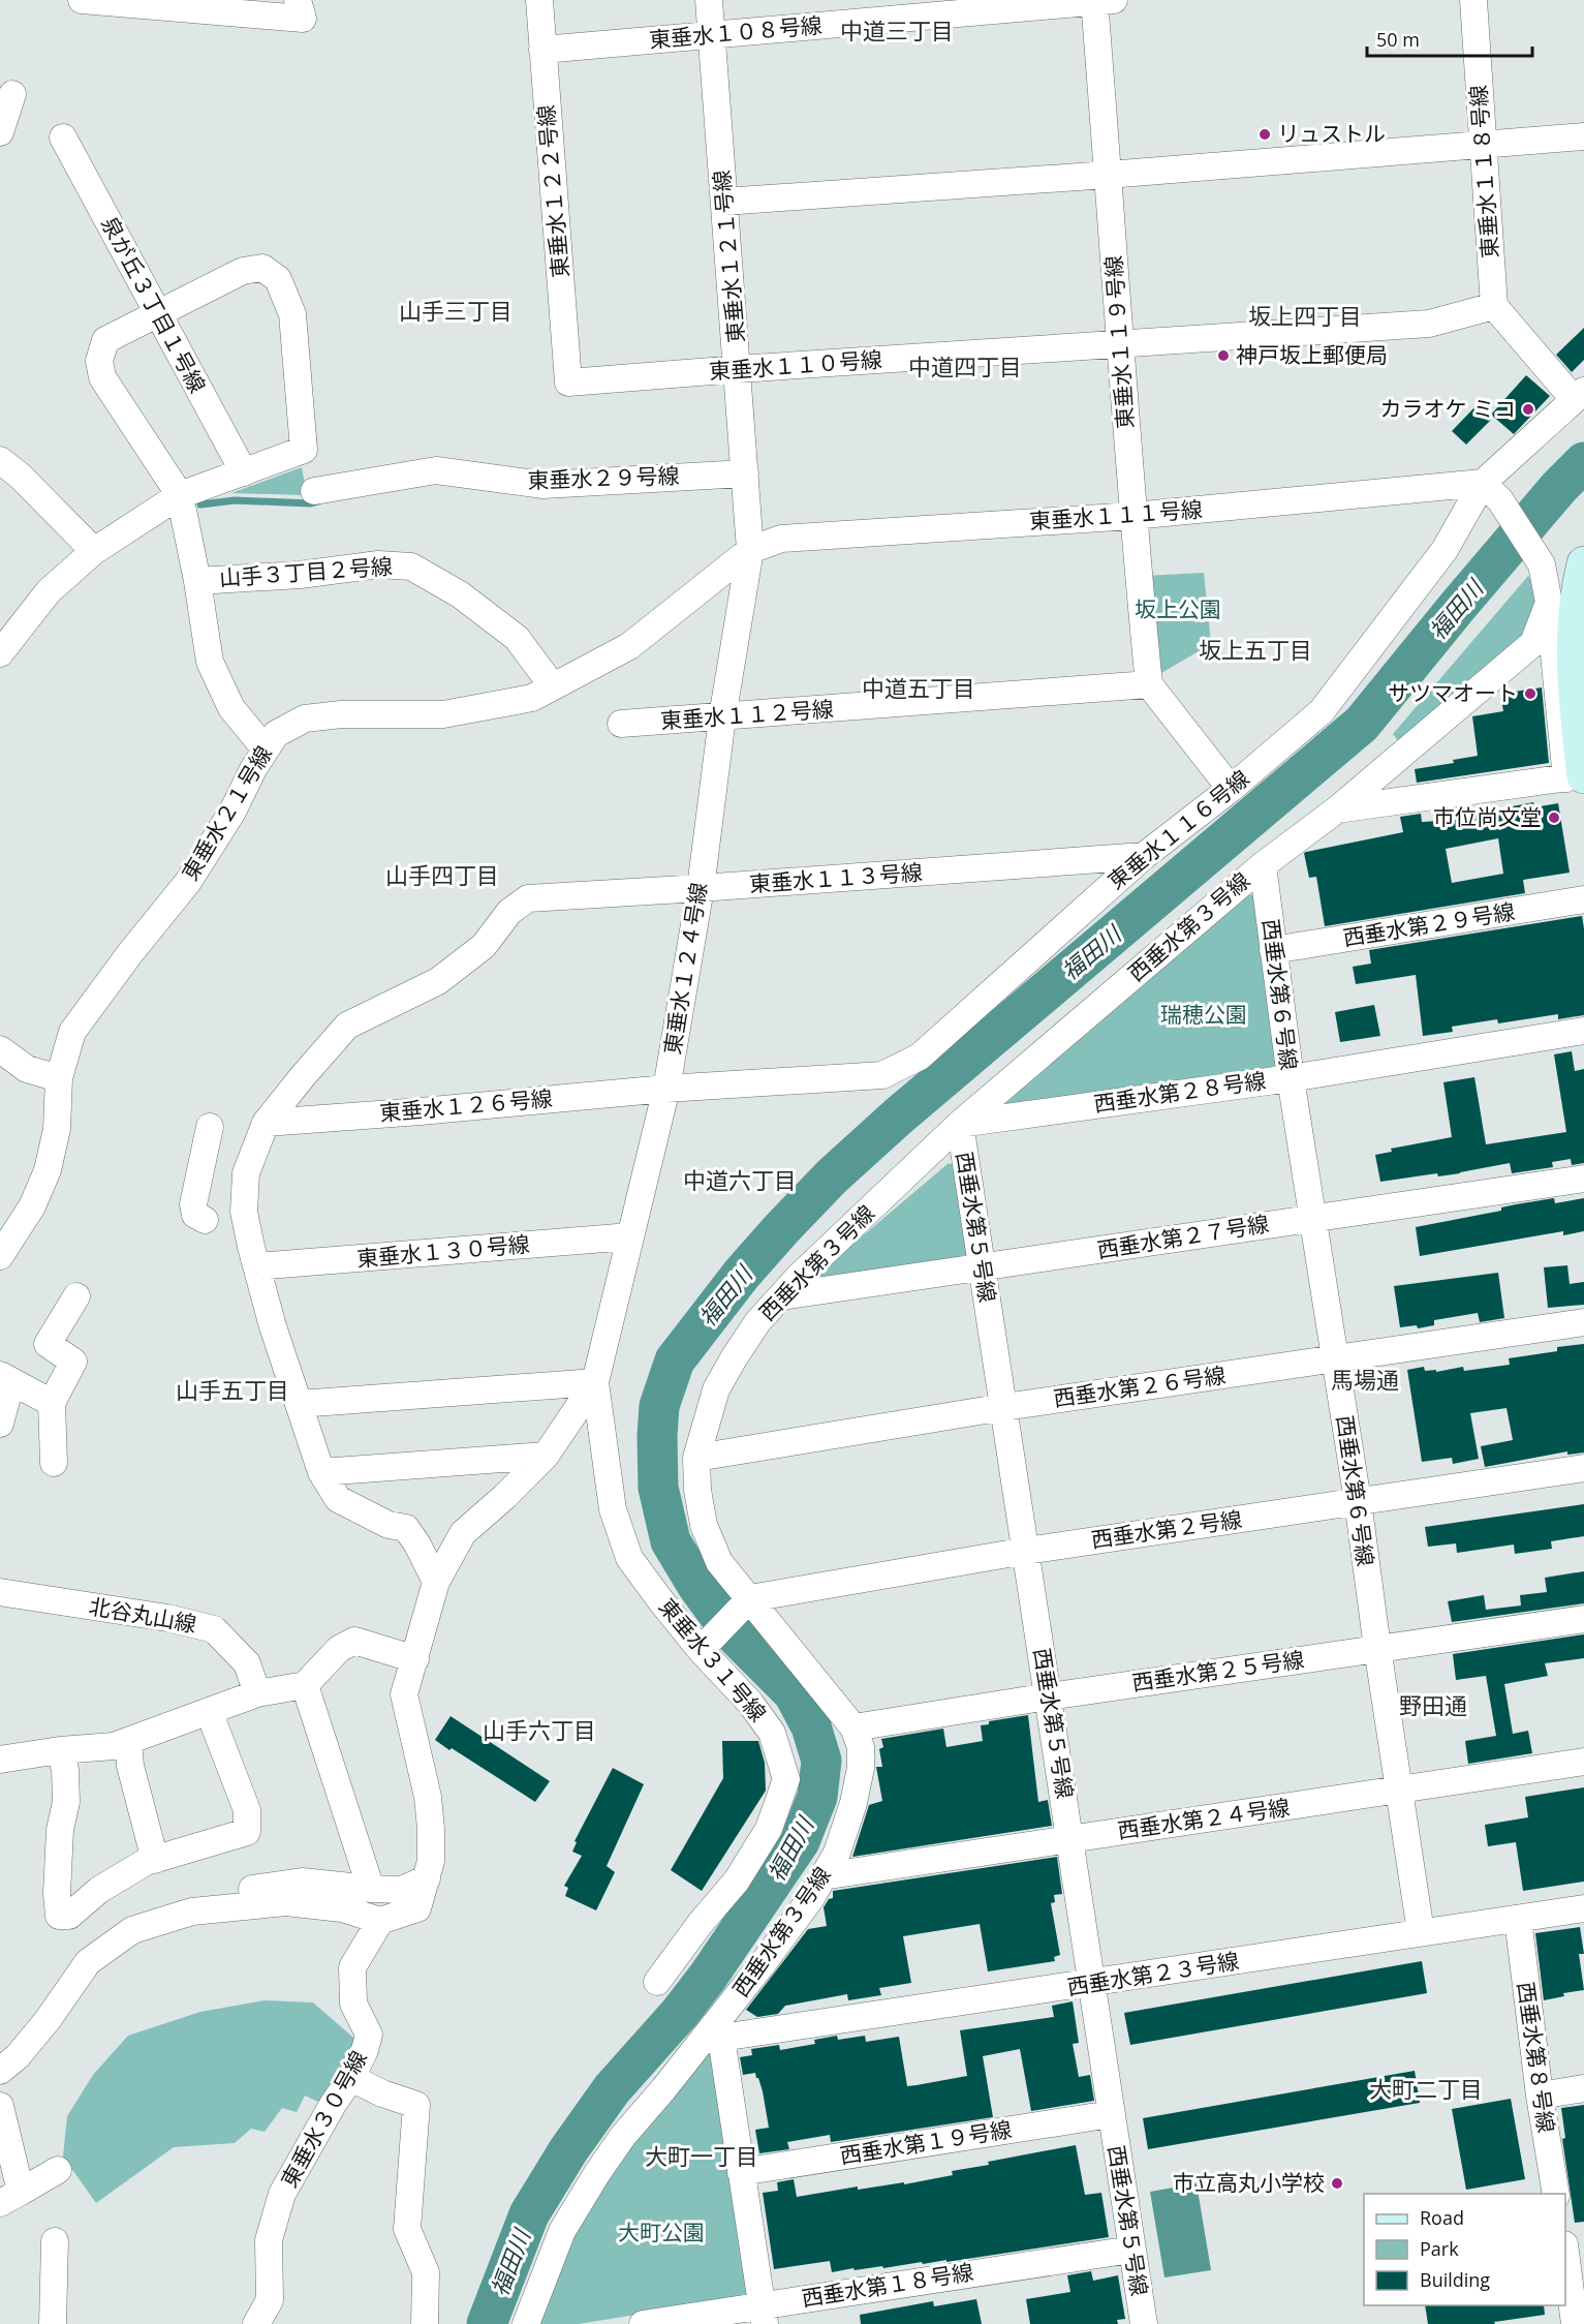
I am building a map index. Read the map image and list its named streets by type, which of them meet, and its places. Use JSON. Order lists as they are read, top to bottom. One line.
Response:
{"streets":{"street":["東垂水１０８号線","東垂水１１８号線","東垂水１２２号線","東垂水１２１号線","泉が丘３丁目１号線","東垂水１１９号線","東垂水１１０号線","東垂水２９号線","東垂水１１１号線","山手３丁目２号線","東垂水１１２号線","東垂水２１号線","東垂水１１６号線","東垂水１１３号線","西垂水第２９号線","西垂水第３号線","東垂水１２４号線","西垂水第６号線","西垂水第２８号線","東垂水１２６号線","西垂水第５号線","西垂水第２７号線","東垂水１３０号線","西垂水第２６号線","西垂水第２号線","北谷丸山線","東垂水３１号線","西垂水第２５号線","西垂水第２４号線","西垂水第２３号線","西垂水第８号線","東垂水３０号線","西垂水第１９号線","西垂水第１８号線"]},"crossings":[["東垂水１０８号線","東垂水１２２号線"],["東垂水１０８号線","東垂水１２１号線"],["東垂水１０８号線","東垂水１１９号線"],["東垂水１１８号線","東垂水１１０号線"],["東垂水１２２号線","東垂水１１０号線"],["東垂水１２１号線","東垂水１１０号線"],["東垂水１２１号線","東垂水２９号線"],["東垂水１２１号線","東垂水１１１号線"],["東垂水１２１号線","東垂水２１号線"],["東垂水１２１号線","東垂水１２４号線"],["東垂水１１９号線","東垂水１１０号線"],["東垂水１１９号線","東垂水１１１号線"],["東垂水１１９号線","東垂水１１２号線"],["東垂水１１１号線","東垂水２１号線"],["東垂水１１１号線","東垂水１１６号線"],["東垂水１１１号線","東垂水１２４号線"],["山手３丁目２号線","東垂水２１号線"],["東垂水１１２号線","東垂水１２４号線"],["東垂水２１号線","東垂水１２４号線"],["東垂水１１６号線","東垂水１１３号線"],["東垂水１１６号線","東垂水１２４号線"],["東垂水１１６号線","東垂水１２６号線"],["東垂水１１３号線","東垂水１２４号線"],["東垂水１１３号線","東垂水１２６号線"],["西垂水第２９号線","西垂水第６号線"],["西垂水第３号線","西垂水第６号線"],["西垂水第３号線","西垂水第２８号線"],["西垂水第３号線","西垂水第５号線"],["西垂水第３号線","西垂水第２７号線"],["西垂水第３号線","西垂水第２６号線"],["西垂水第３号線","西垂水第２号線"],["西垂水第３号線","西垂水第２５号線"],["西垂水第３号線","西垂水第２４号線"],["西垂水第３号線","西垂水第２３号線"],["東垂水１２４号線","東垂水１２６号線"],["東垂水１２４号線","東垂水１３０号線"],["東垂水１２４号線","東垂水３１号線"],["西垂水第６号線","西垂水第２８号線"],["西垂水第６号線","西垂水第２７号線"],["西垂水第６号線","西垂水第２６号線"],["西垂水第６号線","西垂水第２号線"],["西垂水第６号線","西垂水第２５号線"],["西垂水第６号線","西垂水第２４号線"],["西垂水第６号線","西垂水第２３号線"],["西垂水第２８号線","西垂水第５号線"],["西垂水第５号線","西垂水第２７号線"],["西垂水第５号線","西垂水第２６号線"],["西垂水第５号線","西垂水第２号線"],["西垂水第５号線","西垂水第２５号線"],["西垂水第５号線","西垂水第２４号線"],["西垂水第５号線","西垂水第２３号線"],["西垂水第５号線","西垂水第１９号線"],["西垂水第５号線","西垂水第１８号線"],["西垂水第２３号線","西垂水第８号線"]],"districts":["中道三丁目","山手三丁目","坂上四丁目","中道四丁目","坂上五丁目","中道五丁目","山手四丁目","中道六丁目","馬場通","山手五丁目","野田通","山手六丁目","大町二丁目","大町一丁目"],"water":["福田川"],"parks":["坂上公園","瑞穂公園","大町公園"],"places":["リュストル","神戸坂上郵便局","カラオケ ミコ","サツマオート","市位尚文堂","市立高丸小学校"],"legend":["Road","Park","Building"],"scale_bar":"50 m"}
